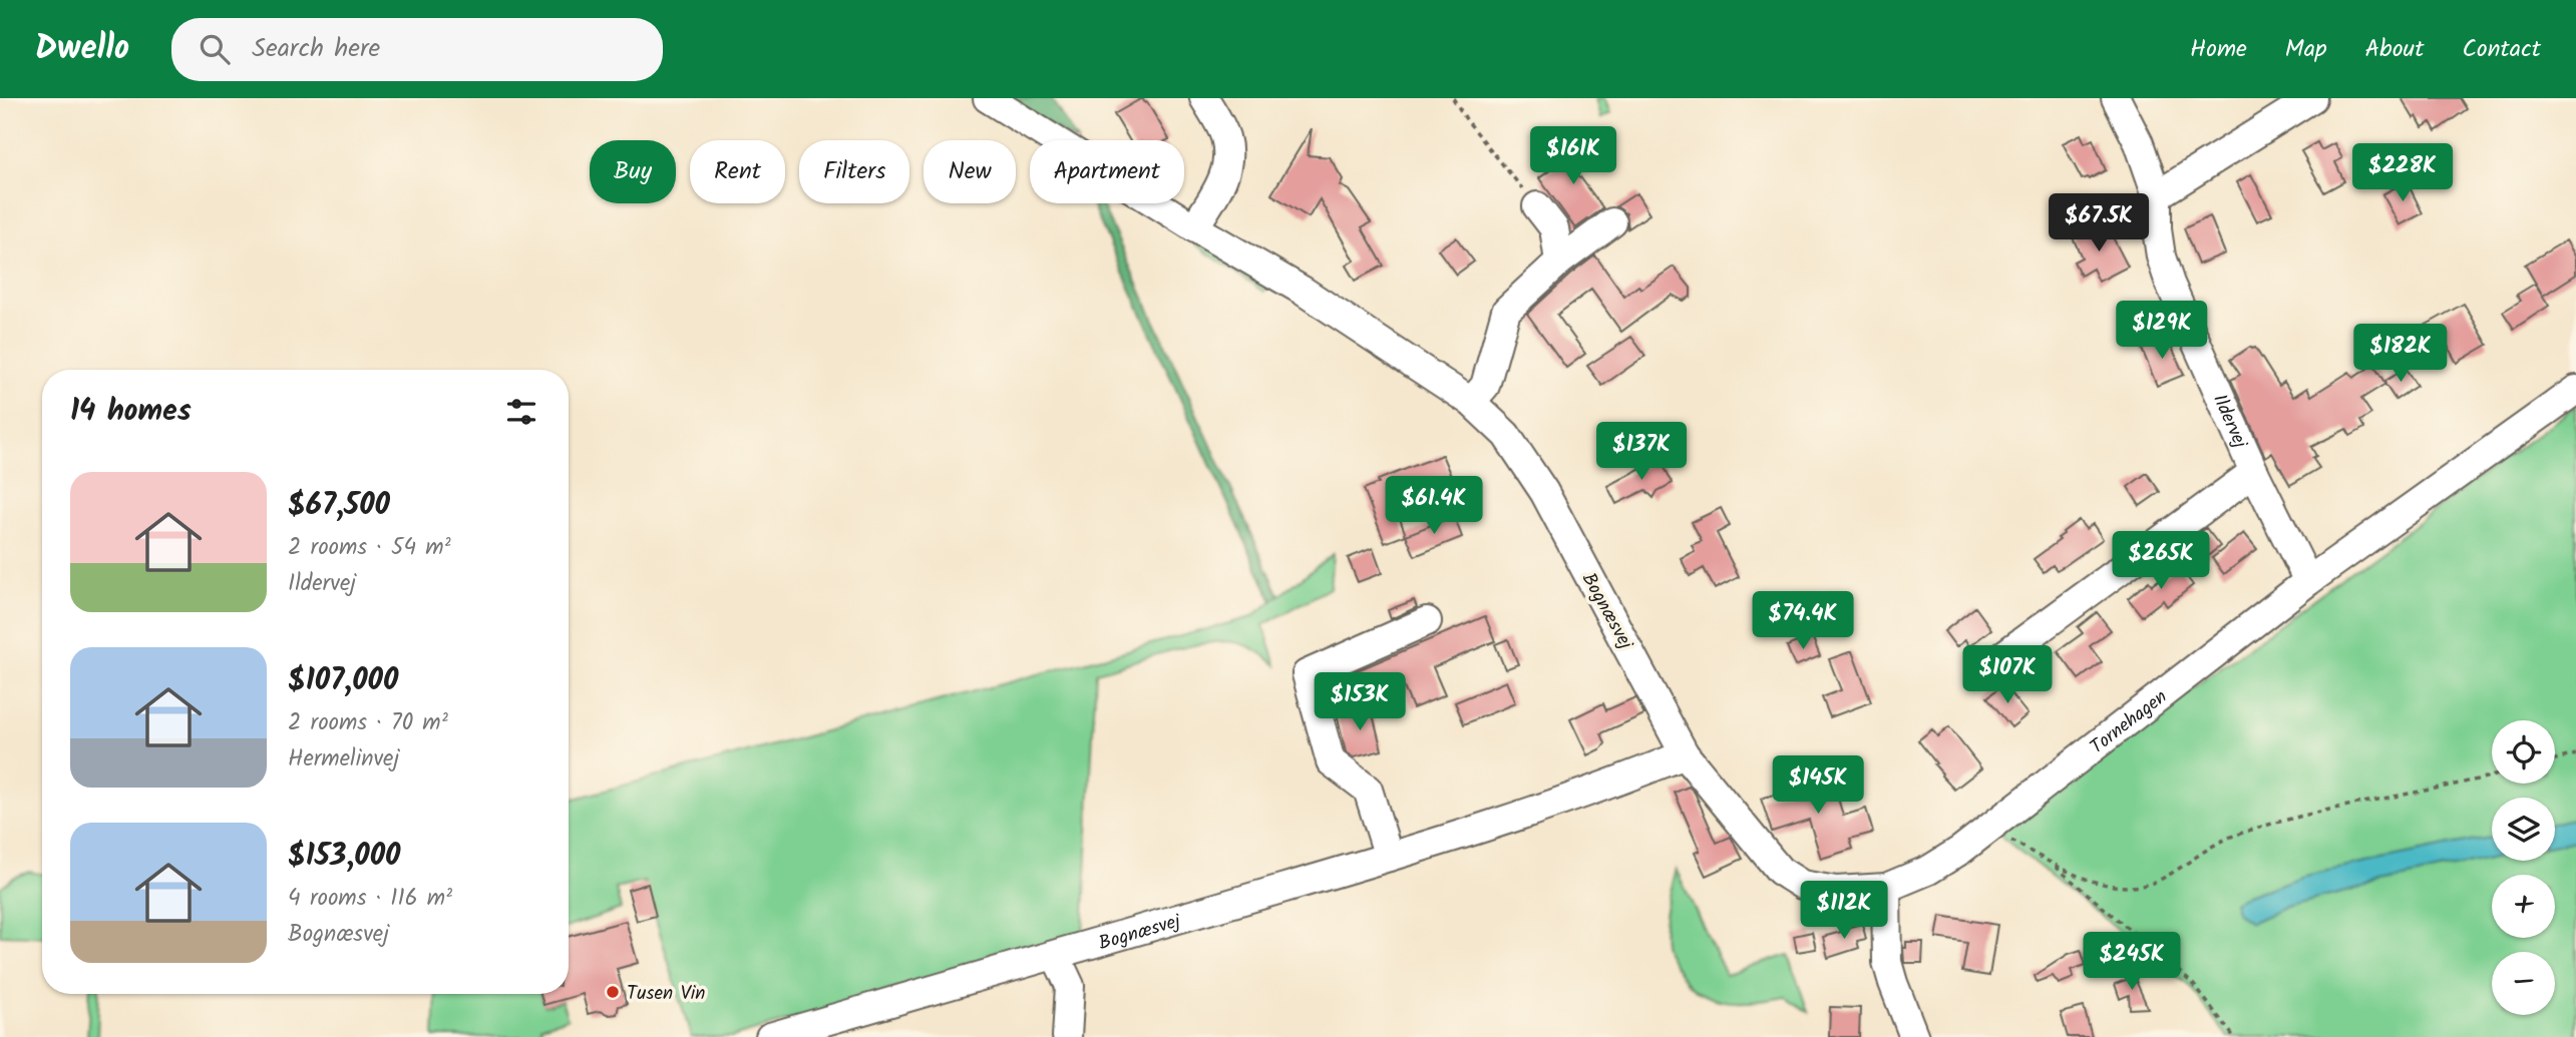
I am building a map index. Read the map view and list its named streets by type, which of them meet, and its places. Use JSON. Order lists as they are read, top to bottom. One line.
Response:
{"streets":{"street":["Ildervej","Bognæsvej","Tornehagen"]},"crossings":[["Ildervej","Tornehagen"],["Bognæsvej","Tornehagen"]],"places":["Tusen Vin"],"page":{"header":"Dwello","search":"Search here","nav":["Home","Map","About","Contact"],"price":["$161K","$228K","$67.5K","$129K","$182K","$137K","$61.4K","$265K","$74.4K","$107K","$153K","$145K","$112K","$245K"],"chip":["Buy","Rent","Filters","New","Apartment"],"heading":"14 homes","list":[{"name":"$67,500","note":"2 rooms · 54 m² · Ildervej"},{"name":"$107,000","note":"2 rooms · 70 m² · Hermelinvej"},{"name":"$153,000","note":"4 rooms · 116 m² · Bognæsvej"}],"map_buttons":["+","−"]}}
